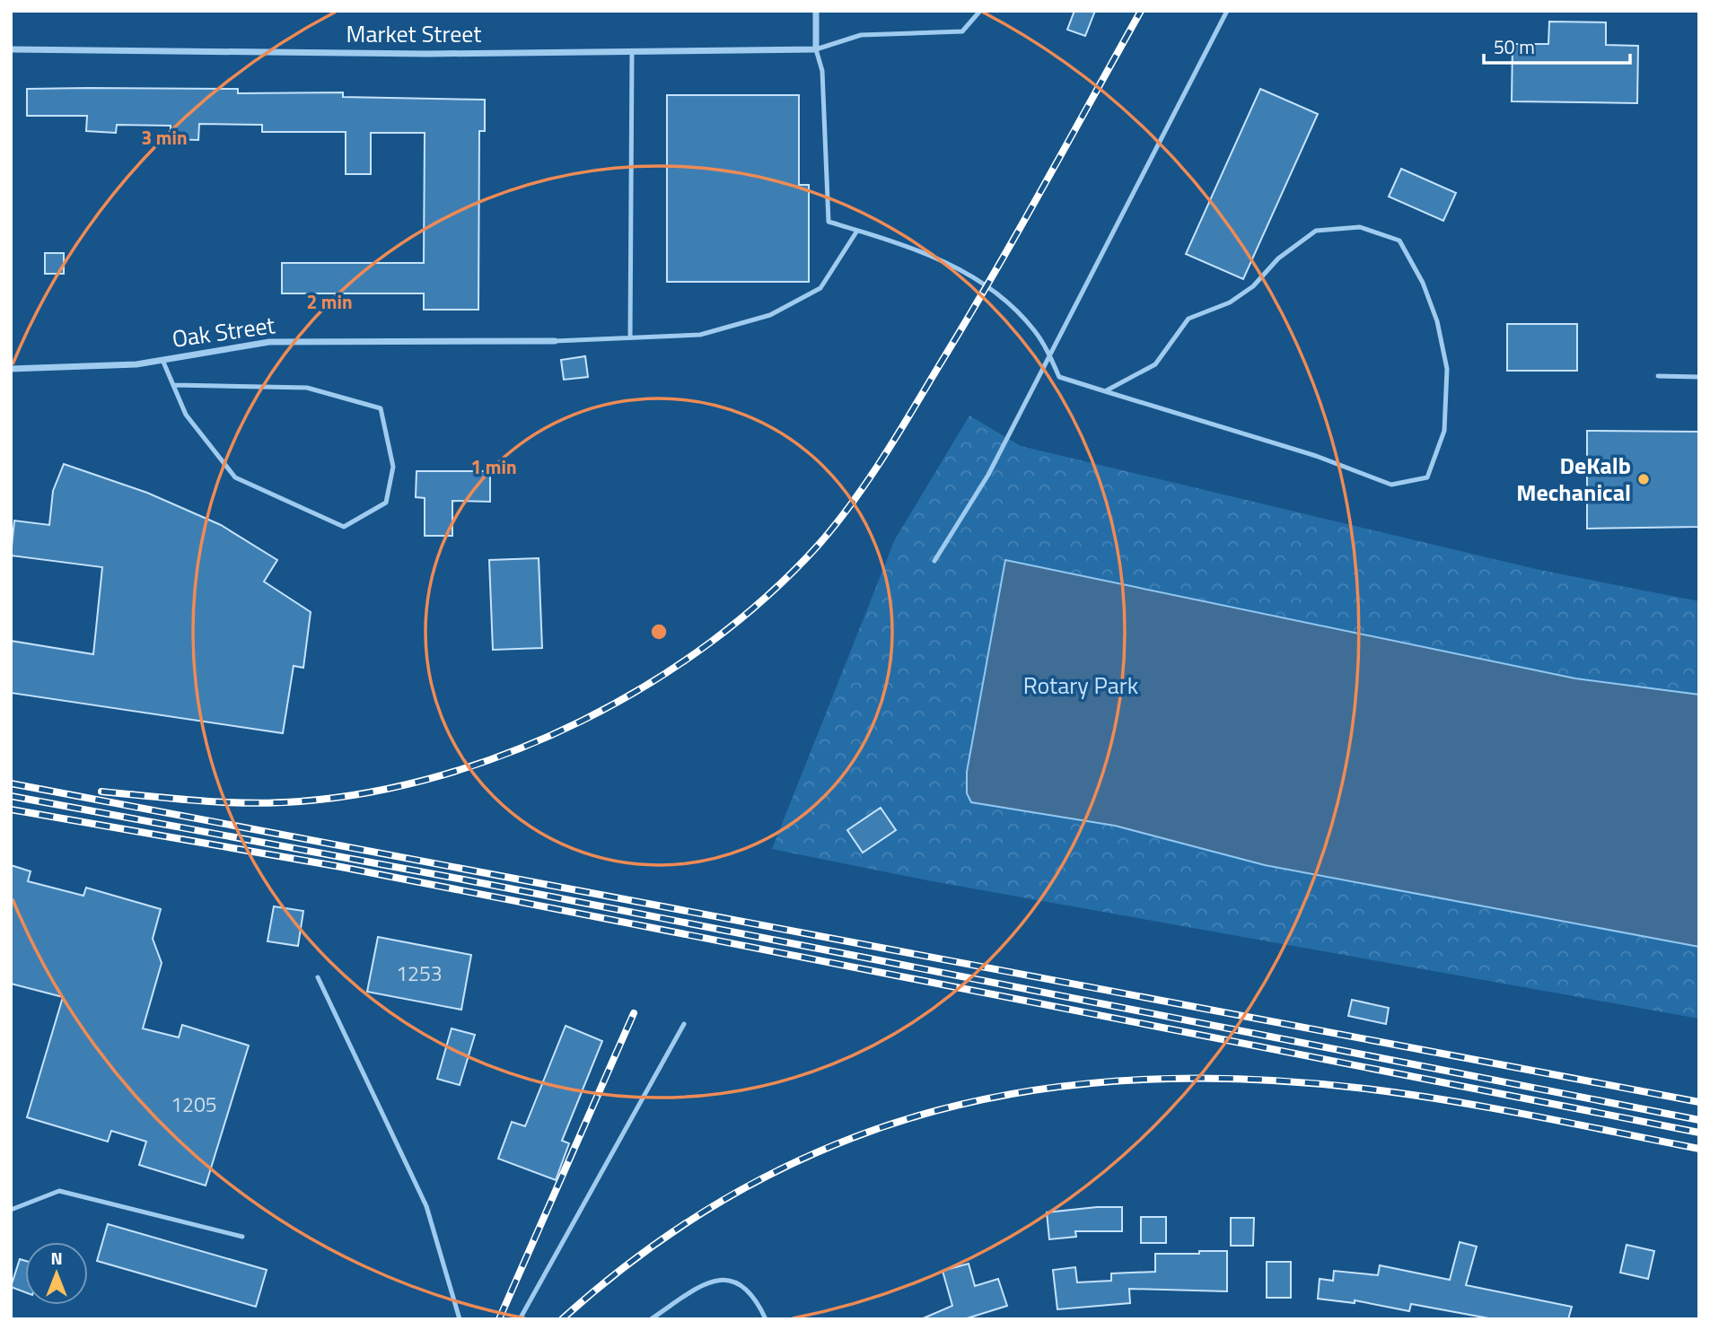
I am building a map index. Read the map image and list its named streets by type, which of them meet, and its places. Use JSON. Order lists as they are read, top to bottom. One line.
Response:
{"streets":{"street":["Market Street","Oak Street"]},"parks":["Rotary Park"],"places":["DeKalb Mechanical"],"house_numbers":["1253","1205"],"scale_bar":"50 m","north":"top","rings":["3 min","2 min","1 min"]}
